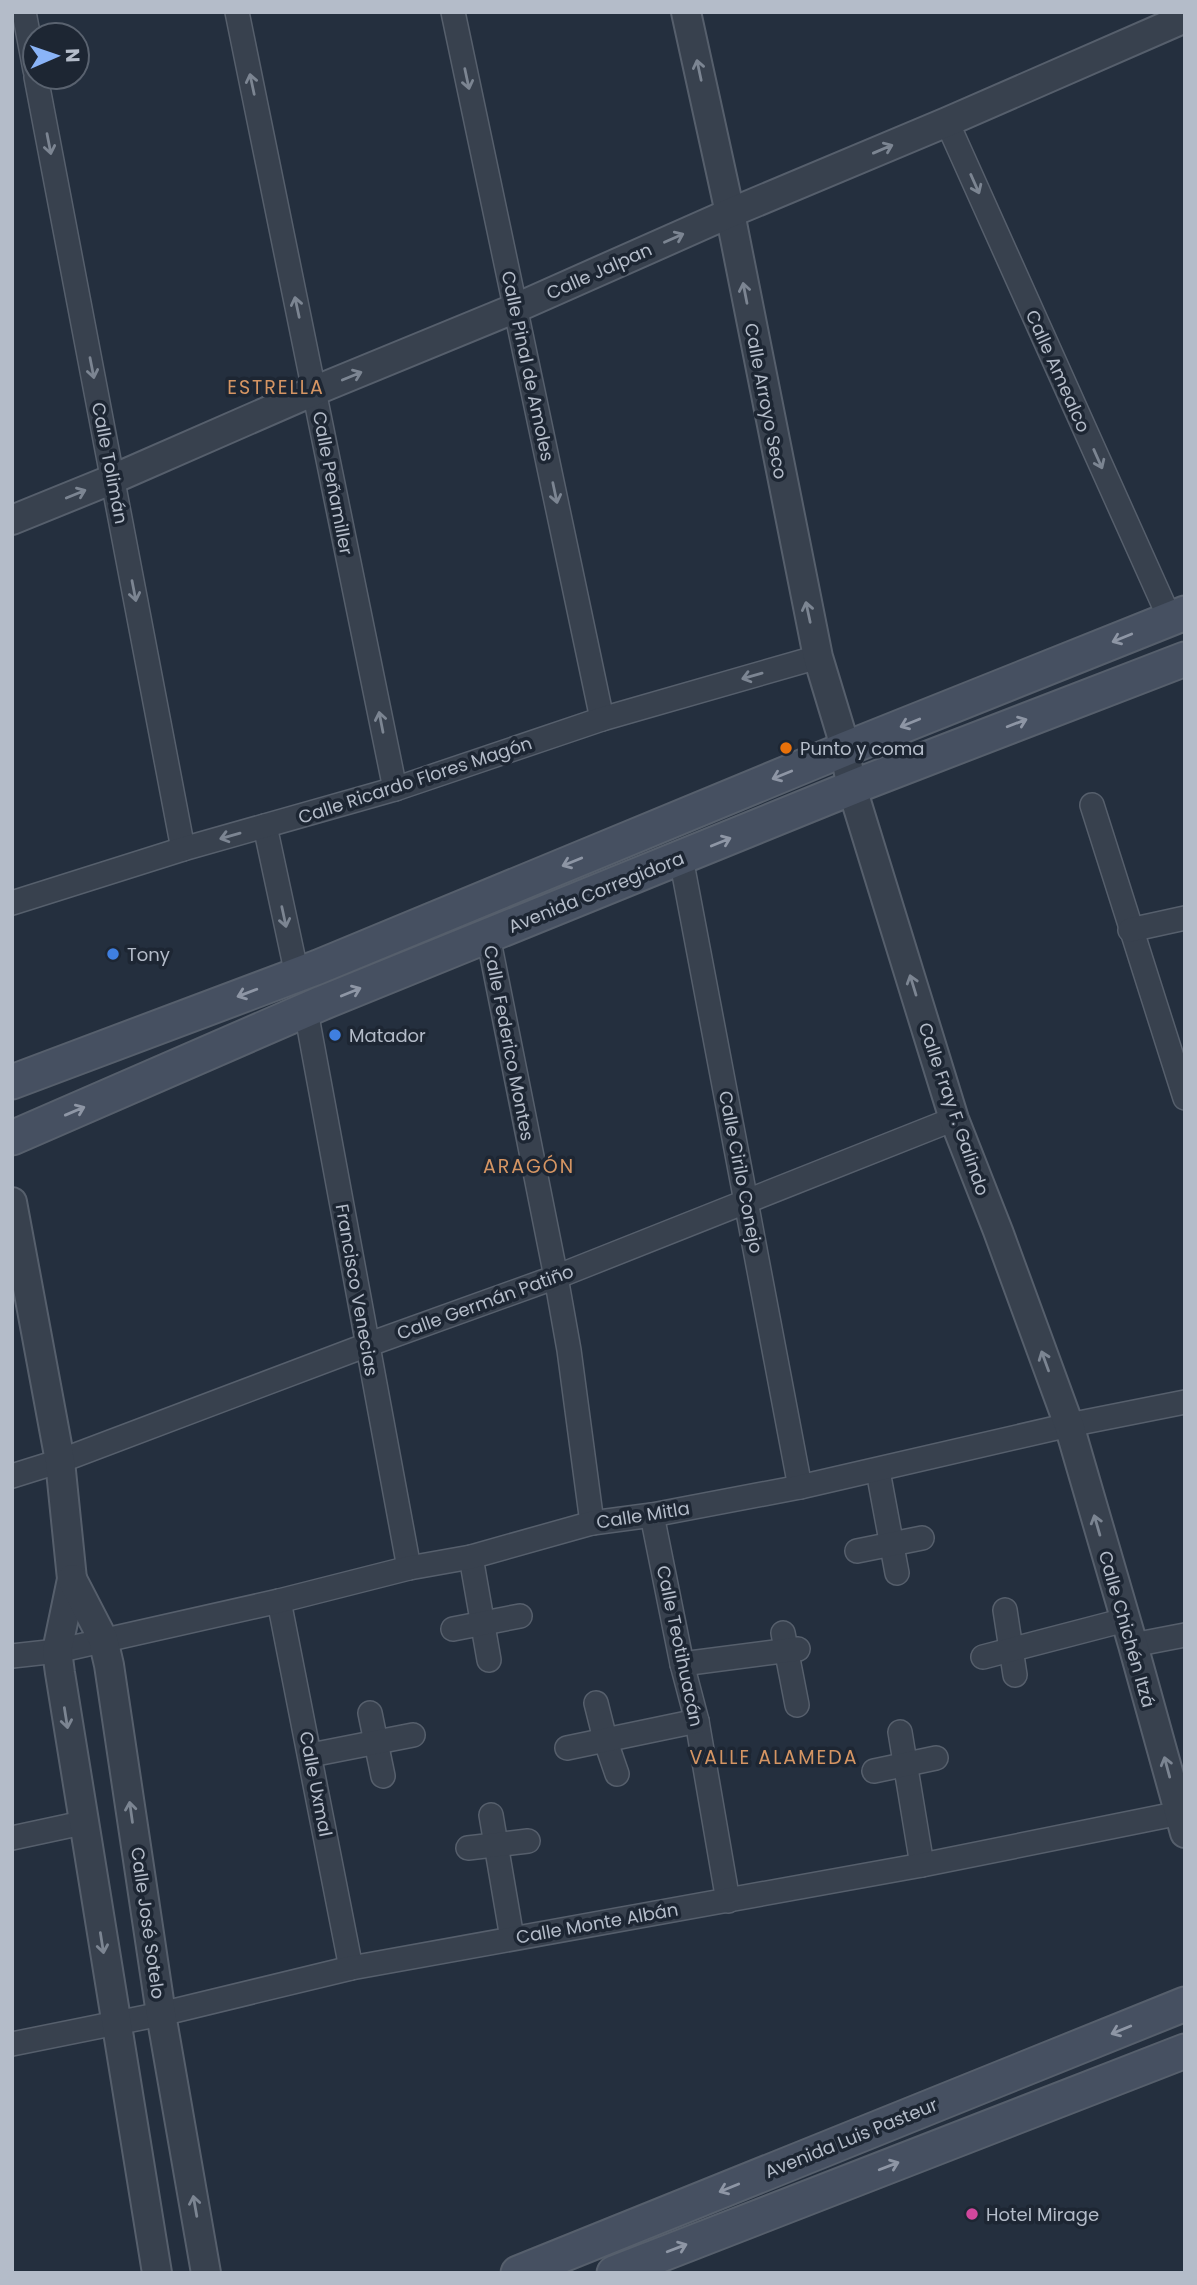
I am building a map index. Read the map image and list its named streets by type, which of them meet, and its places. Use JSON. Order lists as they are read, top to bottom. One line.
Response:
{"streets":{"main road":["Avenida Corregidora","Avenida Luis Pasteur"],"street":["Calle Jalpan","Calle Pinal de Amoles","Calle Amealco","Calle Arroyo Seco","Calle Tolimán","Calle Peñamiller","Calle Ricardo Flores Magón","Calle Federico Montes","Calle Fray F. Galindo","Calle Cirilo Conejo","Francisco Venecias","Calle Germán Patiño","Calle Mitla","Calle Chichén Itzá","Calle Teotihuacán","Calle Uxmal","Calle José Sotelo","Calle Monte Albán"]},"crossings":[["Calle Jalpan","Calle Pinal de Amoles"],["Calle Jalpan","Calle Amealco"],["Calle Jalpan","Calle Arroyo Seco"],["Calle Jalpan","Calle Tolimán"],["Calle Jalpan","Calle Peñamiller"],["Calle Pinal de Amoles","Calle Ricardo Flores Magón"],["Calle Amealco","Avenida Corregidora"],["Calle Arroyo Seco","Calle Ricardo Flores Magón"],["Calle Arroyo Seco","Avenida Corregidora"],["Calle Arroyo Seco","Calle Fray F. Galindo"],["Calle Tolimán","Calle Ricardo Flores Magón"],["Calle Peñamiller","Calle Ricardo Flores Magón"],["Avenida Corregidora","Calle Federico Montes"],["Avenida Corregidora","Calle Fray F. Galindo"],["Avenida Corregidora","Calle Cirilo Conejo"],["Avenida Corregidora","Francisco Venecias"],["Calle Federico Montes","Calle Germán Patiño"],["Calle Federico Montes","Calle Mitla"],["Calle Fray F. Galindo","Calle Germán Patiño"],["Calle Fray F. Galindo","Calle Mitla"],["Calle Fray F. Galindo","Calle Chichén Itzá"],["Calle Cirilo Conejo","Calle Germán Patiño"],["Calle Cirilo Conejo","Calle Mitla"],["Francisco Venecias","Calle Germán Patiño"],["Francisco Venecias","Calle Mitla"],["Calle Germán Patiño","Calle José Sotelo"],["Calle Mitla","Calle Chichén Itzá"],["Calle Mitla","Calle Teotihuacán"],["Calle Mitla","Calle Uxmal"],["Calle Mitla","Calle José Sotelo"],["Calle Chichén Itzá","Calle Monte Albán"],["Calle Teotihuacán","Calle Monte Albán"],["Calle Uxmal","Calle Monte Albán"],["Calle José Sotelo","Calle Monte Albán"]],"one_way":["Calle Jalpan","Calle Pinal de Amoles","Calle Amealco","Calle Arroyo Seco","Calle Tolimán","Calle Peñamiller","Calle Ricardo Flores Magón"],"districts":["ESTRELLA","ARAGÓN","VALLE ALAMEDA"],"places":["Punto y coma","Tony","Matador","Hotel Mirage"],"north":"right"}
